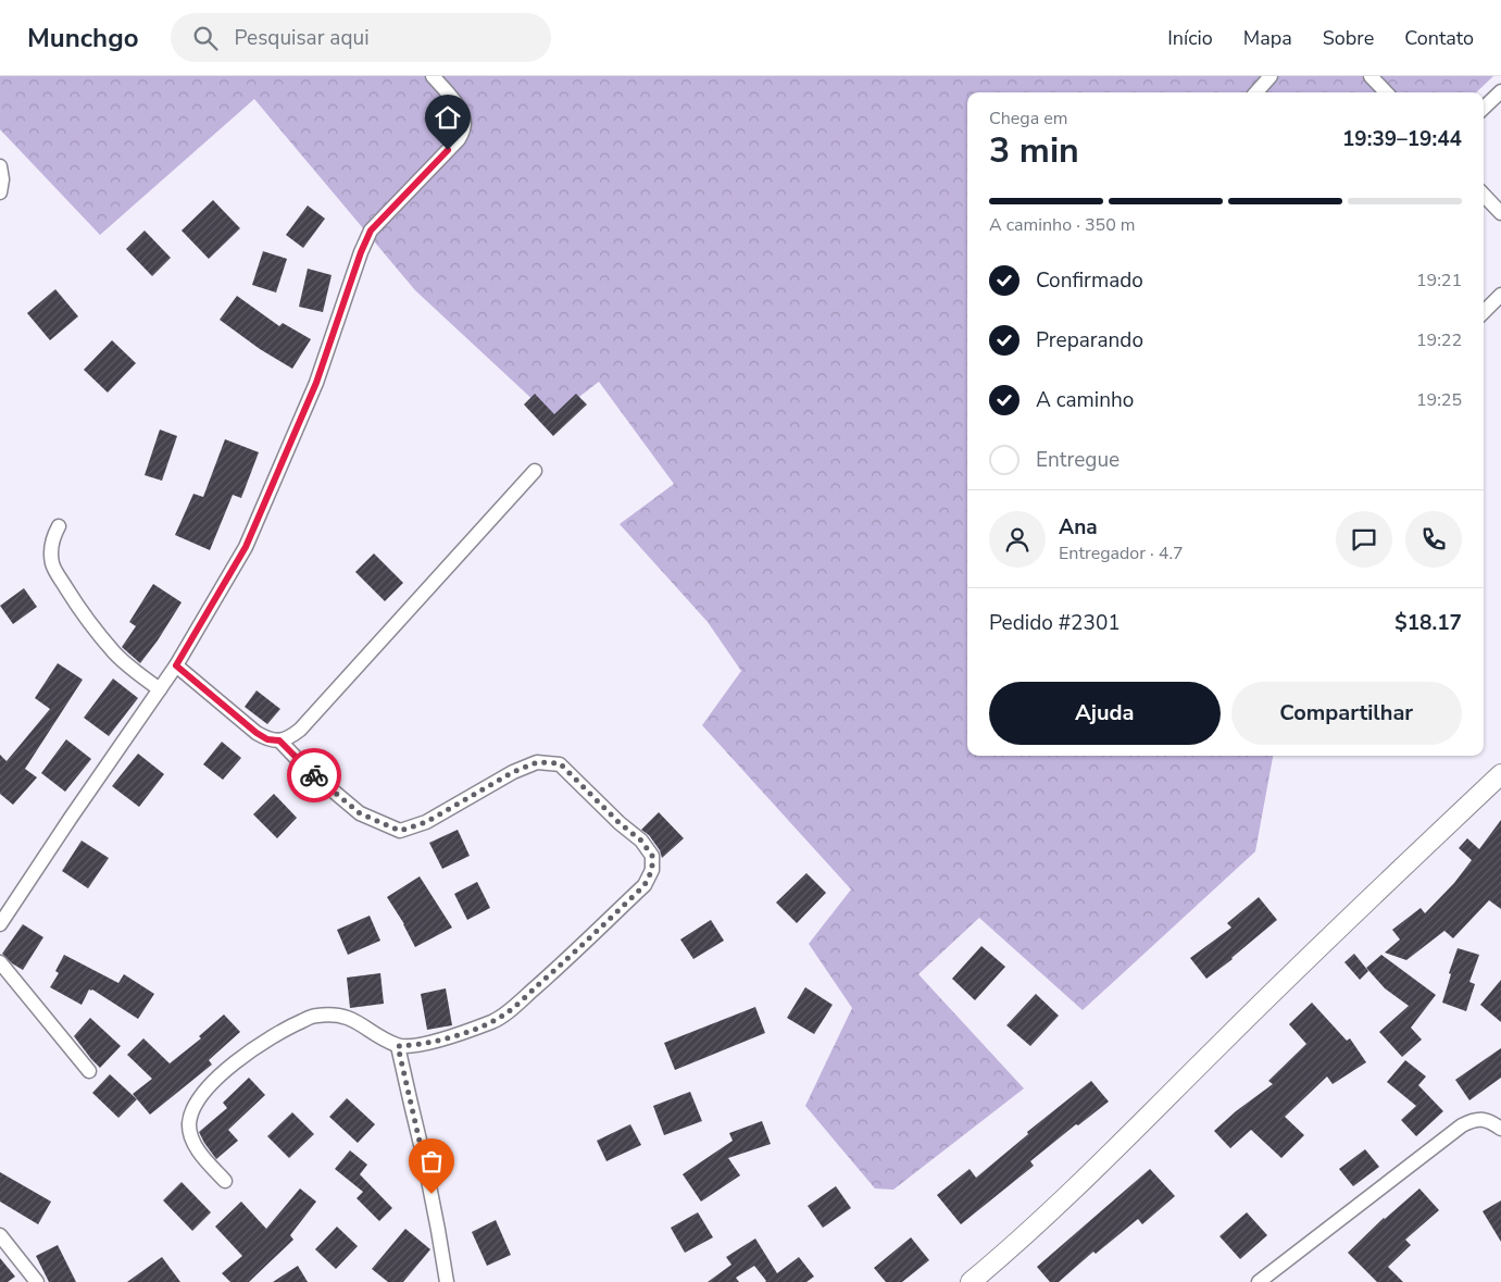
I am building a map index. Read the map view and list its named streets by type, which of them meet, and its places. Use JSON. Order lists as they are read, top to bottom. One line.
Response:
{"page":{"header":"Munchgo","search":"Pesquisar aqui","nav":["Início","Mapa","Sobre","Contato"],"heading":["3 min","Chega em","19:39–19:44"],"panel":["Ana","Entregador · 4.7","Pedido #2301","$18.17"],"bar":"A caminho · 350 m","list":[["Confirmado","19:21"],["Preparando","19:22"],["A caminho","19:25"],"Entregue"],"buttons":["Ajuda","Compartilhar"]}}
